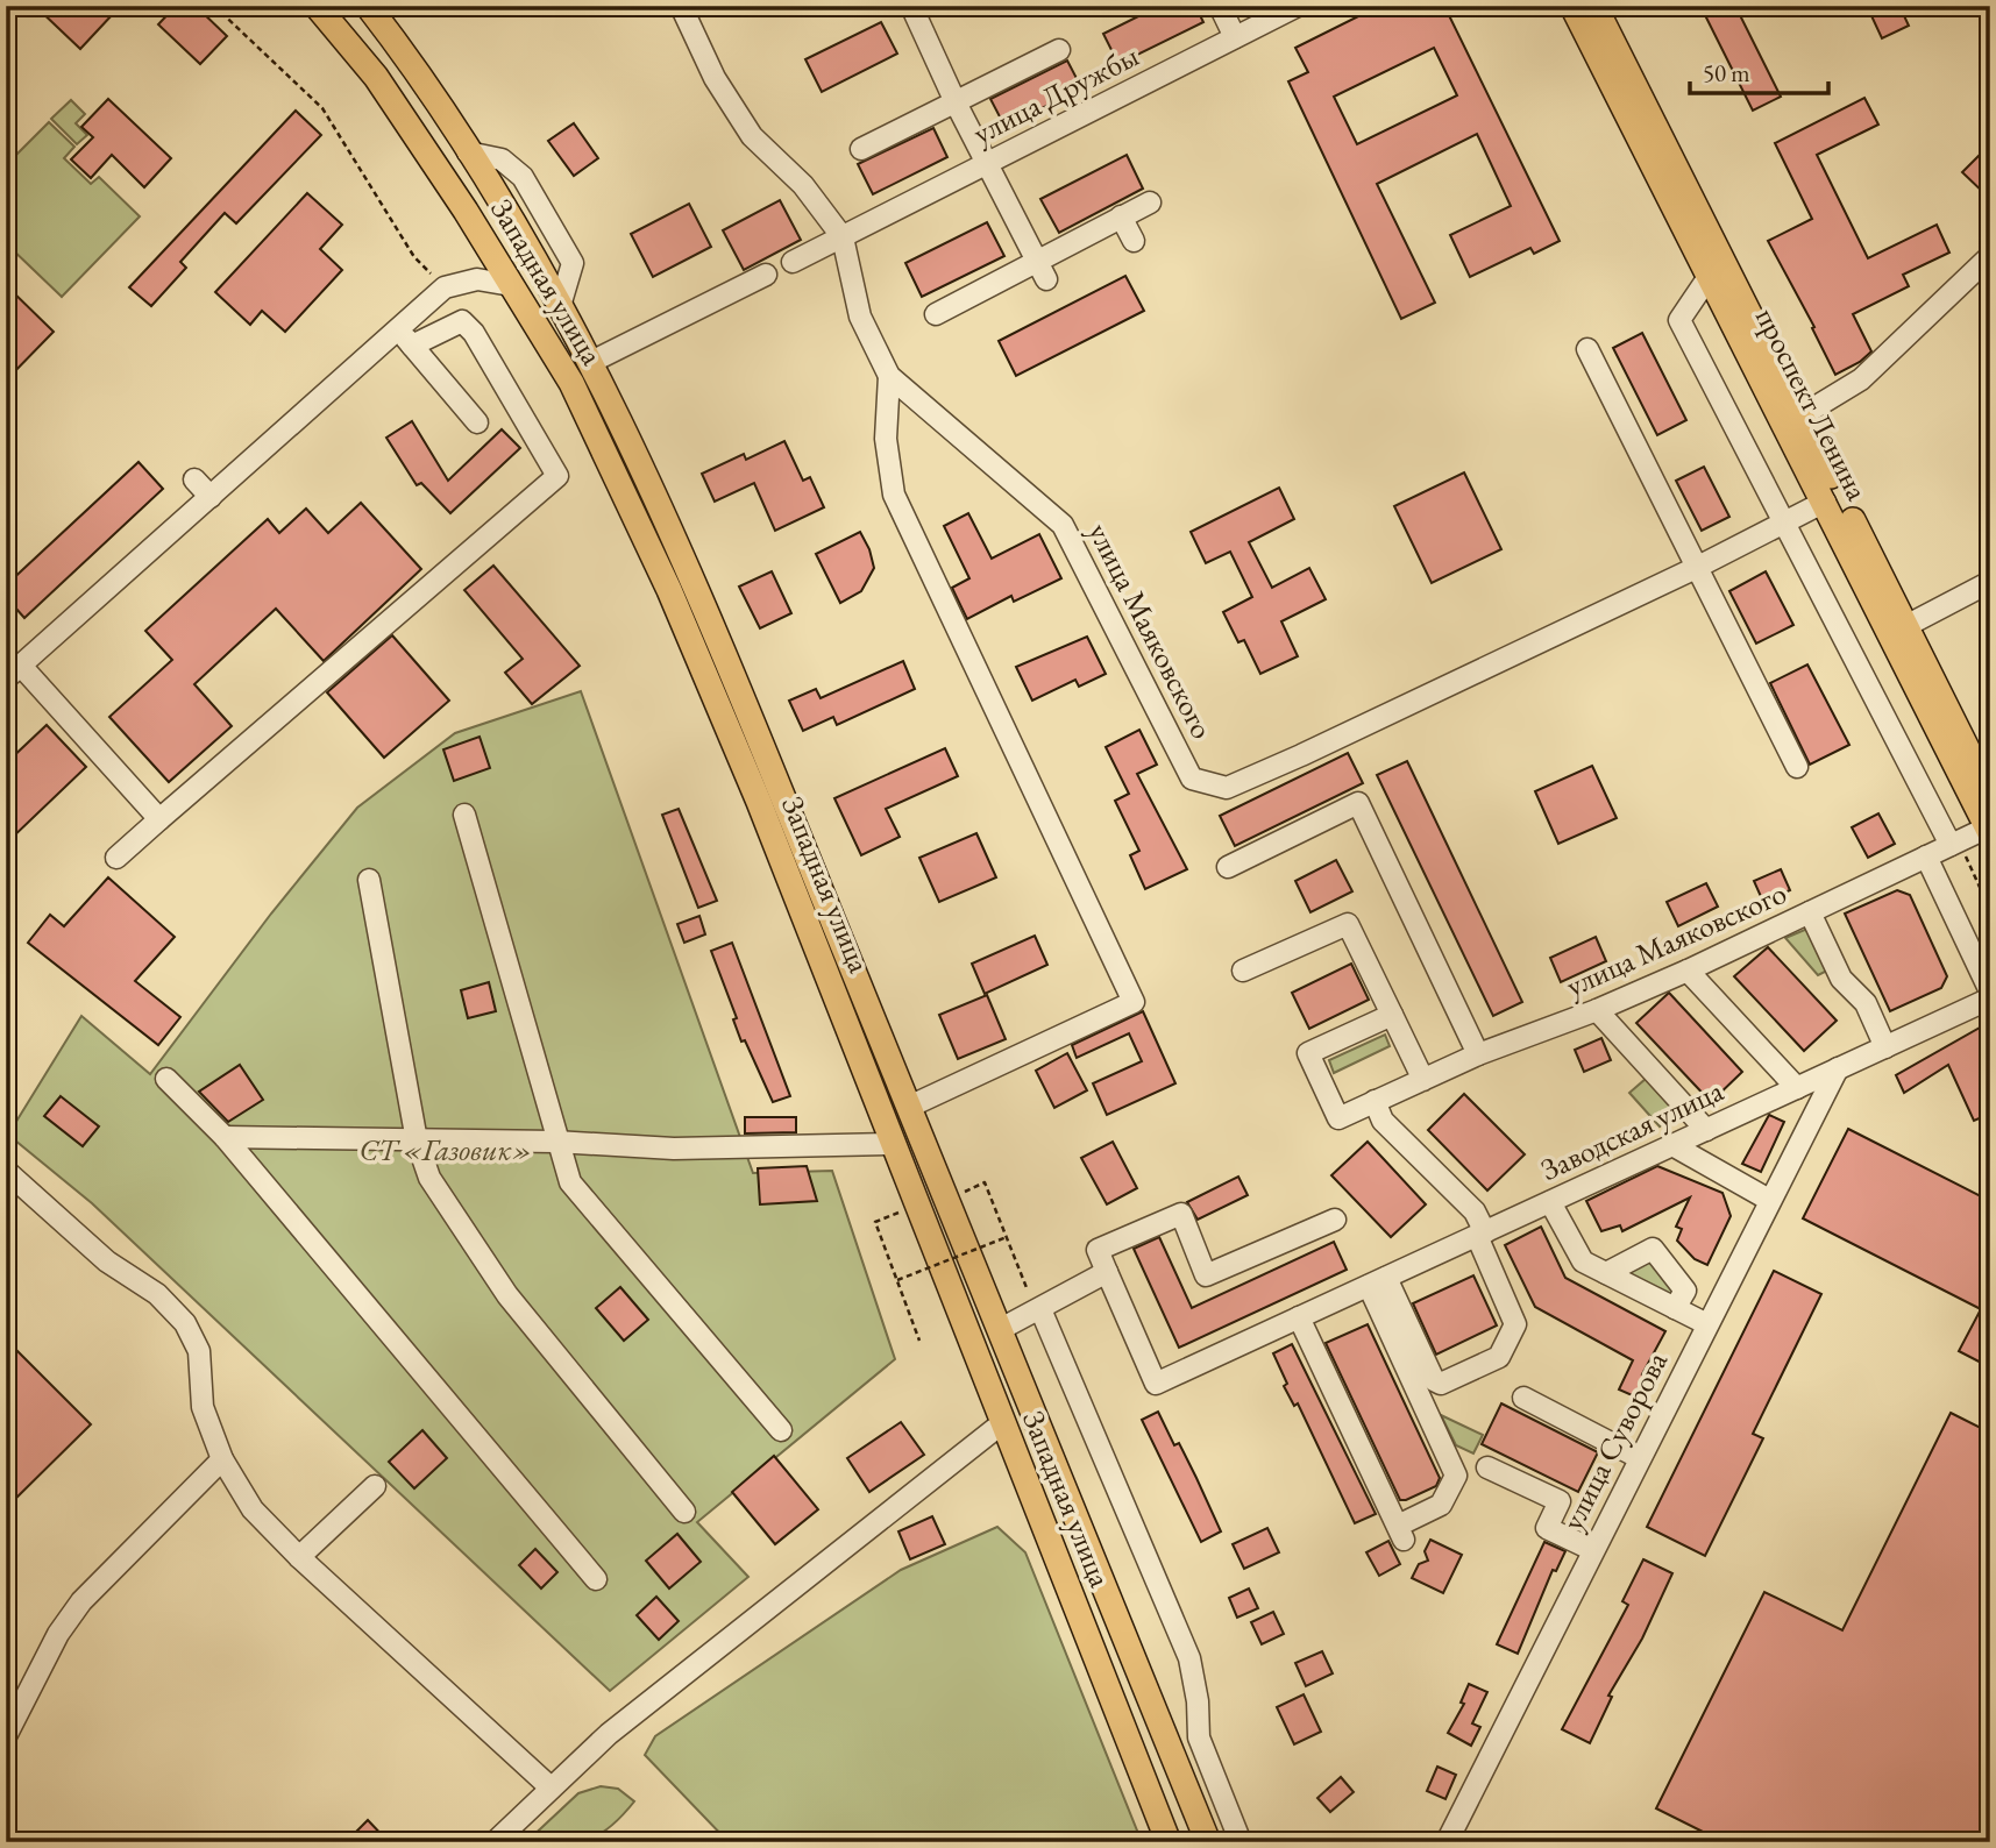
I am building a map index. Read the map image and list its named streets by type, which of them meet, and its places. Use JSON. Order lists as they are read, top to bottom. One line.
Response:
{"streets":{"main road":["Западная улица","проспект Ленина"],"street":["улица Дружбы","улица Маяковского","Заводская улица","улица Суворова"]},"crossings":[["проспект Ленина","улица Маяковского"],["Заводская улица","улица Суворова"]],"parks":["СТ «Газовик»"],"scale_bar":"50 m"}
